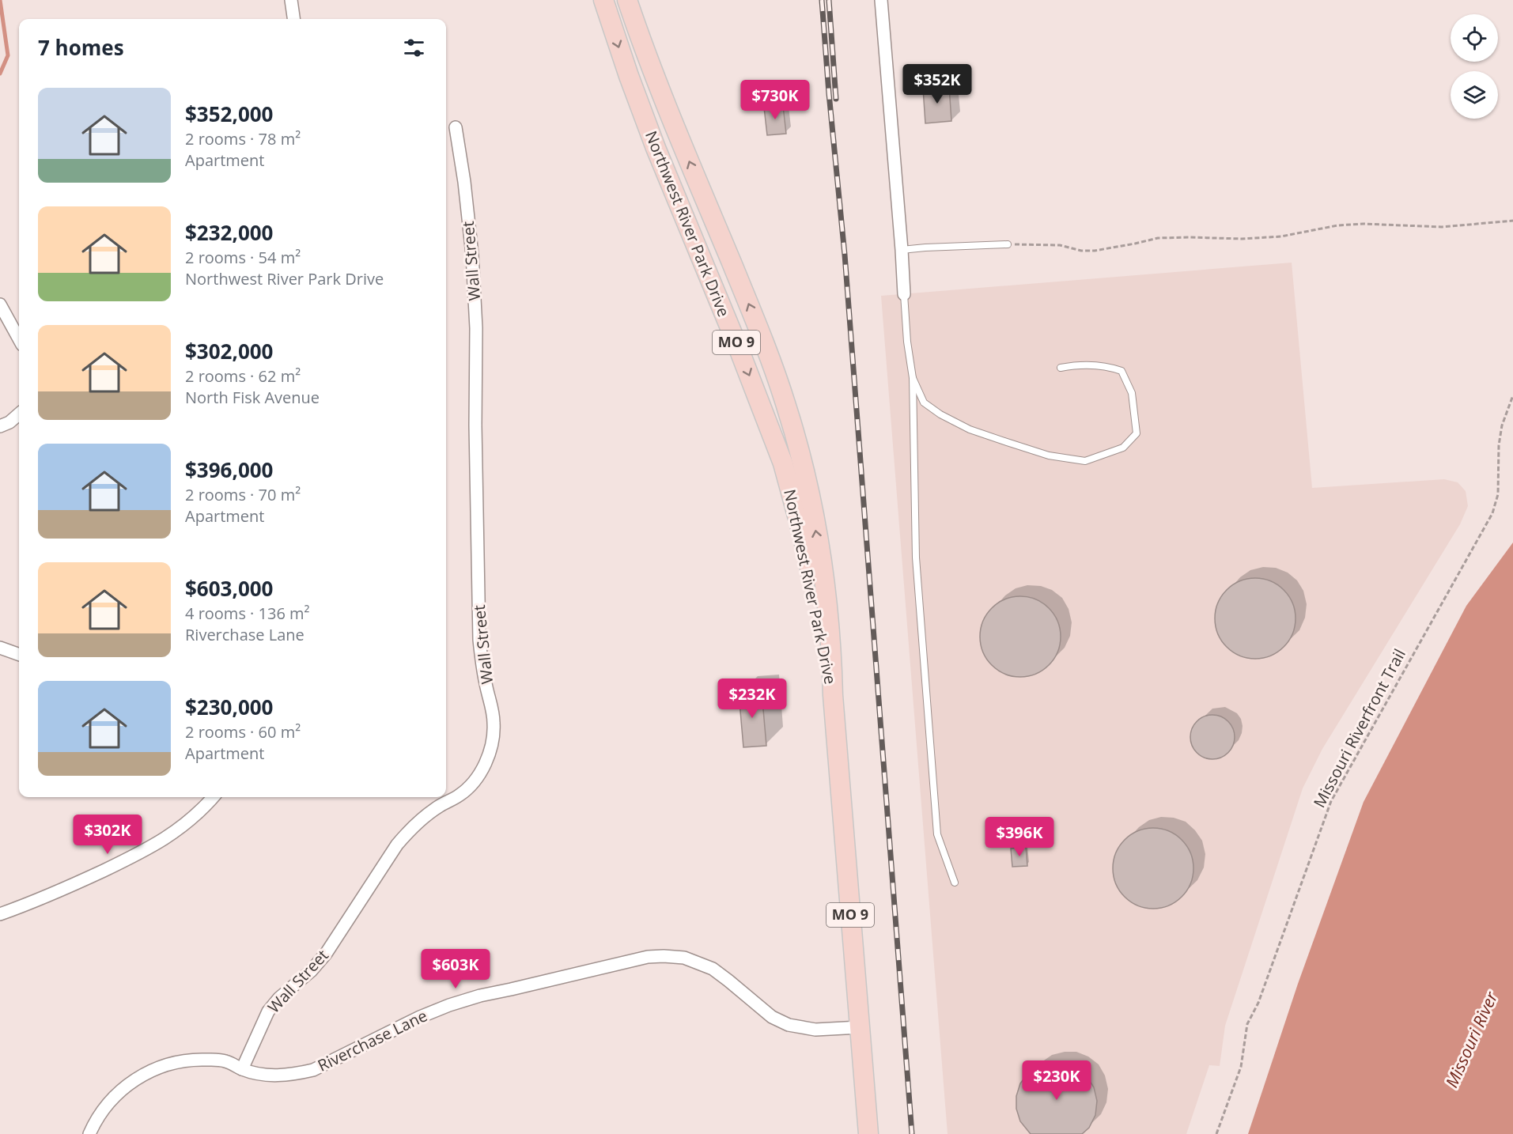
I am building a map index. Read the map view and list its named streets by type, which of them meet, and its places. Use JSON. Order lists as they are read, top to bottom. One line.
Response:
{"streets":{"main road":["Northwest River Park Drive","MO 9"],"street":["Wall Street","Riverchase Lane"],"path":["Missouri Riverfront Trail"]},"crossings":[["Northwest River Park Drive","Riverchase Lane"],["Wall Street","Riverchase Lane"]],"water":["Missouri River"],"page":{"heading":"7 homes","price":["$352K","$730K","$232K","$302K","$396K","$603K","$230K"],"list":[{"name":"$352,000","note":"2 rooms · 78 m² · Apartment"},{"name":"$232,000","note":"2 rooms · 54 m² · Northwest River Park Drive"},{"name":"$302,000","note":"2 rooms · 62 m² · North Fisk Avenue"},{"name":"$396,000","note":"2 rooms · 70 m² · Apartment"},{"name":"$603,000","note":"4 rooms · 136 m² · Riverchase Lane"},{"name":"$230,000","note":"2 rooms · 60 m² · Apartment"}]}}
